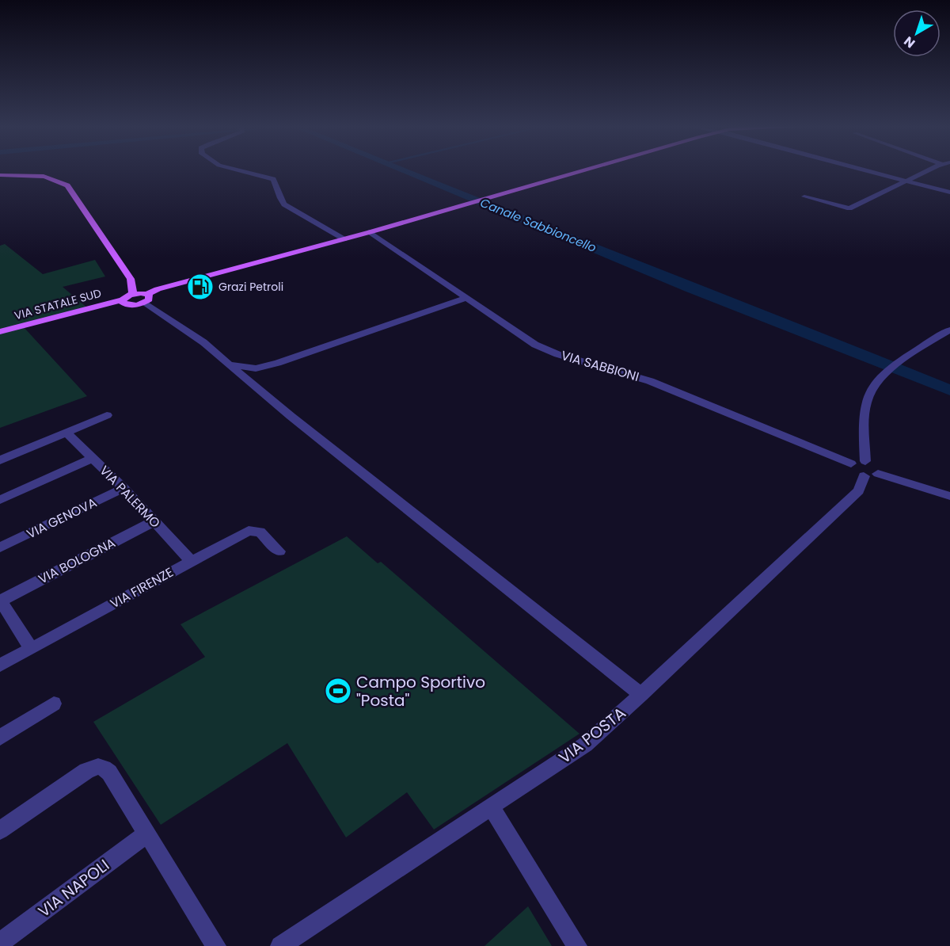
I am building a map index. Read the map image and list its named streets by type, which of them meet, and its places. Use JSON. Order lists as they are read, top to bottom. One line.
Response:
{"streets":{"main road":["VIA STATALE SUD"],"street":["VIA SABBIONI","VIA PALERMO","VIA GENOVA","VIA BOLOGNA","VIA FIRENZE","VIA POSTA","VIA NAPOLI"]},"crossings":[["VIA SABBIONI","VIA POSTA"],["VIA PALERMO","VIA GENOVA"],["VIA PALERMO","VIA BOLOGNA"],["VIA PALERMO","VIA FIRENZE"]],"water":["Canale Sabbioncello"],"places":{"fuel station":["Grazi Petroli"],"sports":["Campo Sportivo \"Posta\""]},"north":"bottom left"}
